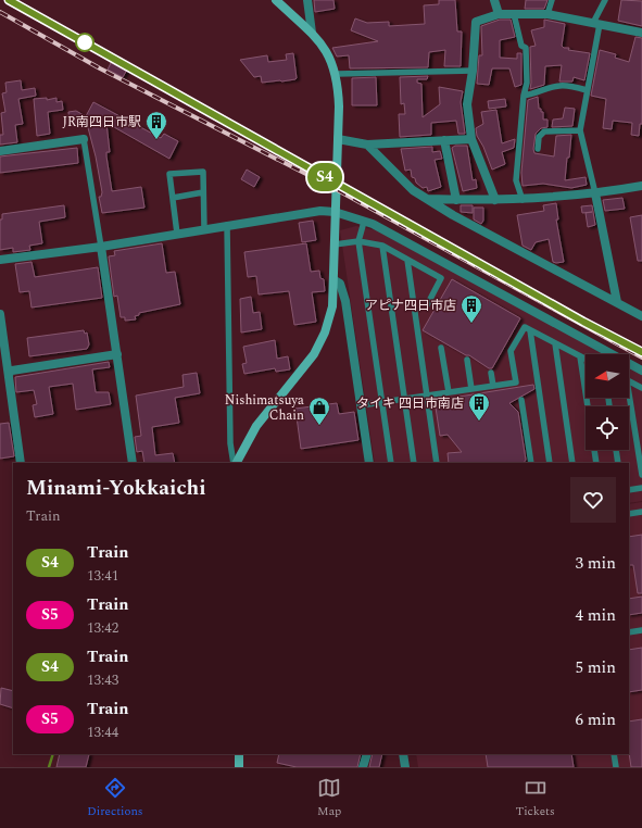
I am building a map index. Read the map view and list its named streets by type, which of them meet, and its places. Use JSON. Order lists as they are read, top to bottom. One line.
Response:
{"places":{"building":["JR南四日市駅","アピナ四日市店","タイキ 四日市南店"],"shop":["Nishimatsuya Chain"]},"north":"left","page":{"on_map":"S4","heading":["Minami-Yokkaichi","Train"],"list":[{"mark":"S4","name":"Train","note":"13:41","value":"3 min"},{"mark":"S5","name":"Train","note":"13:42","value":"4 min"},{"mark":"S4","name":"Train","note":"13:43","value":"5 min"},{"mark":"S5","name":"Train","note":"13:44","value":"6 min"}],"tabs":["Directions","Map","Tickets"]}}
